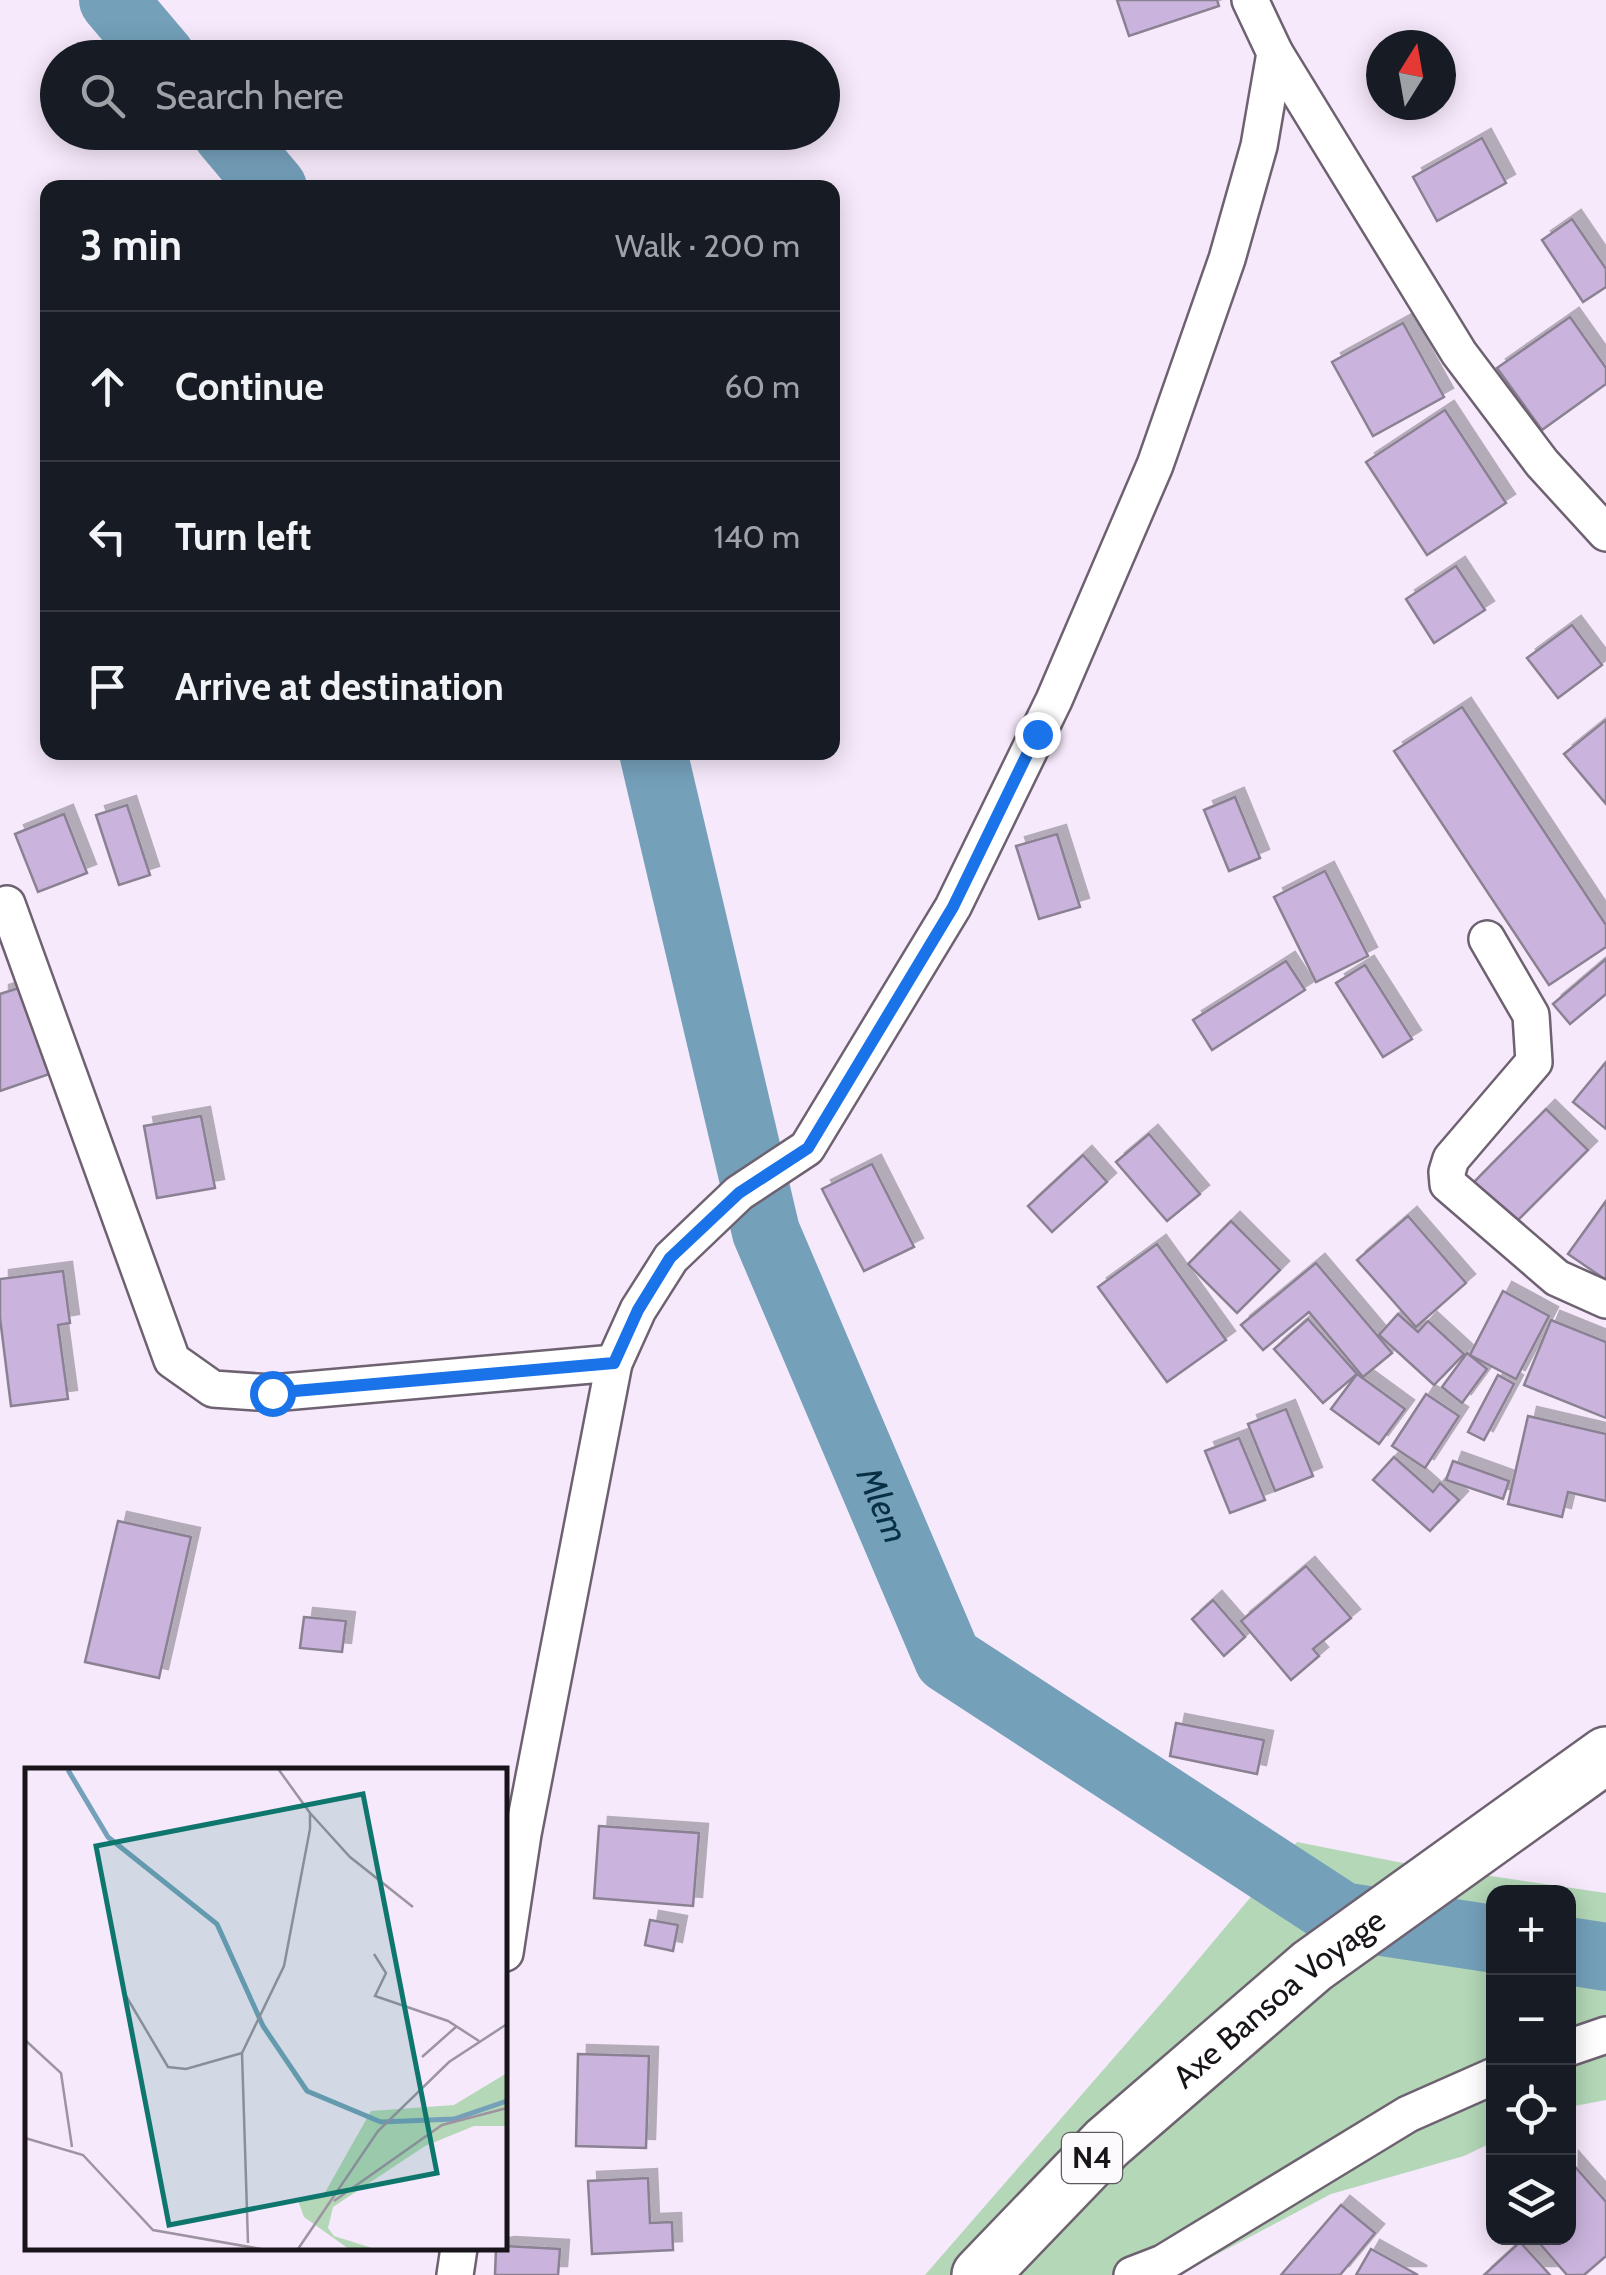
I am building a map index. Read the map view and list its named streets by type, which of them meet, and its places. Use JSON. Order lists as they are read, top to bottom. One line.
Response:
{"streets":{"highway":["Axe Bansoa Voyage","N4"]},"water":["Mlem"],"north":"top","page":{"search":"Search here","heading":["3 min","Walk · 200 m"],"list":[["Continue","60 m"],["Turn left","140 m"],"Arrive at destination"],"map_buttons":["+","−"]}}
